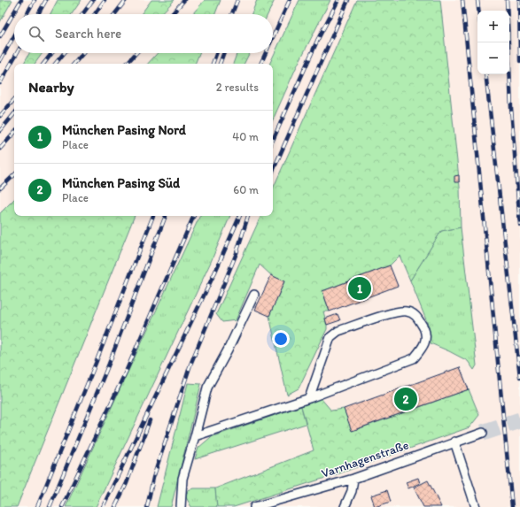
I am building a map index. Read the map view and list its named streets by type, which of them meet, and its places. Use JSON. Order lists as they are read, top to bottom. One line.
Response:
{"streets":{"lane":["Varnhagenstraße"]},"page":{"map_buttons":["+","−"],"search":"Search here","heading":["Nearby","2 results"],"list":[{"mark":"1","name":"München Pasing Nord","note":"Place","value":"40 m"},{"mark":"2","name":"München Pasing Süd","note":"Place","value":"60 m"}],"pins":["1","2"]}}
